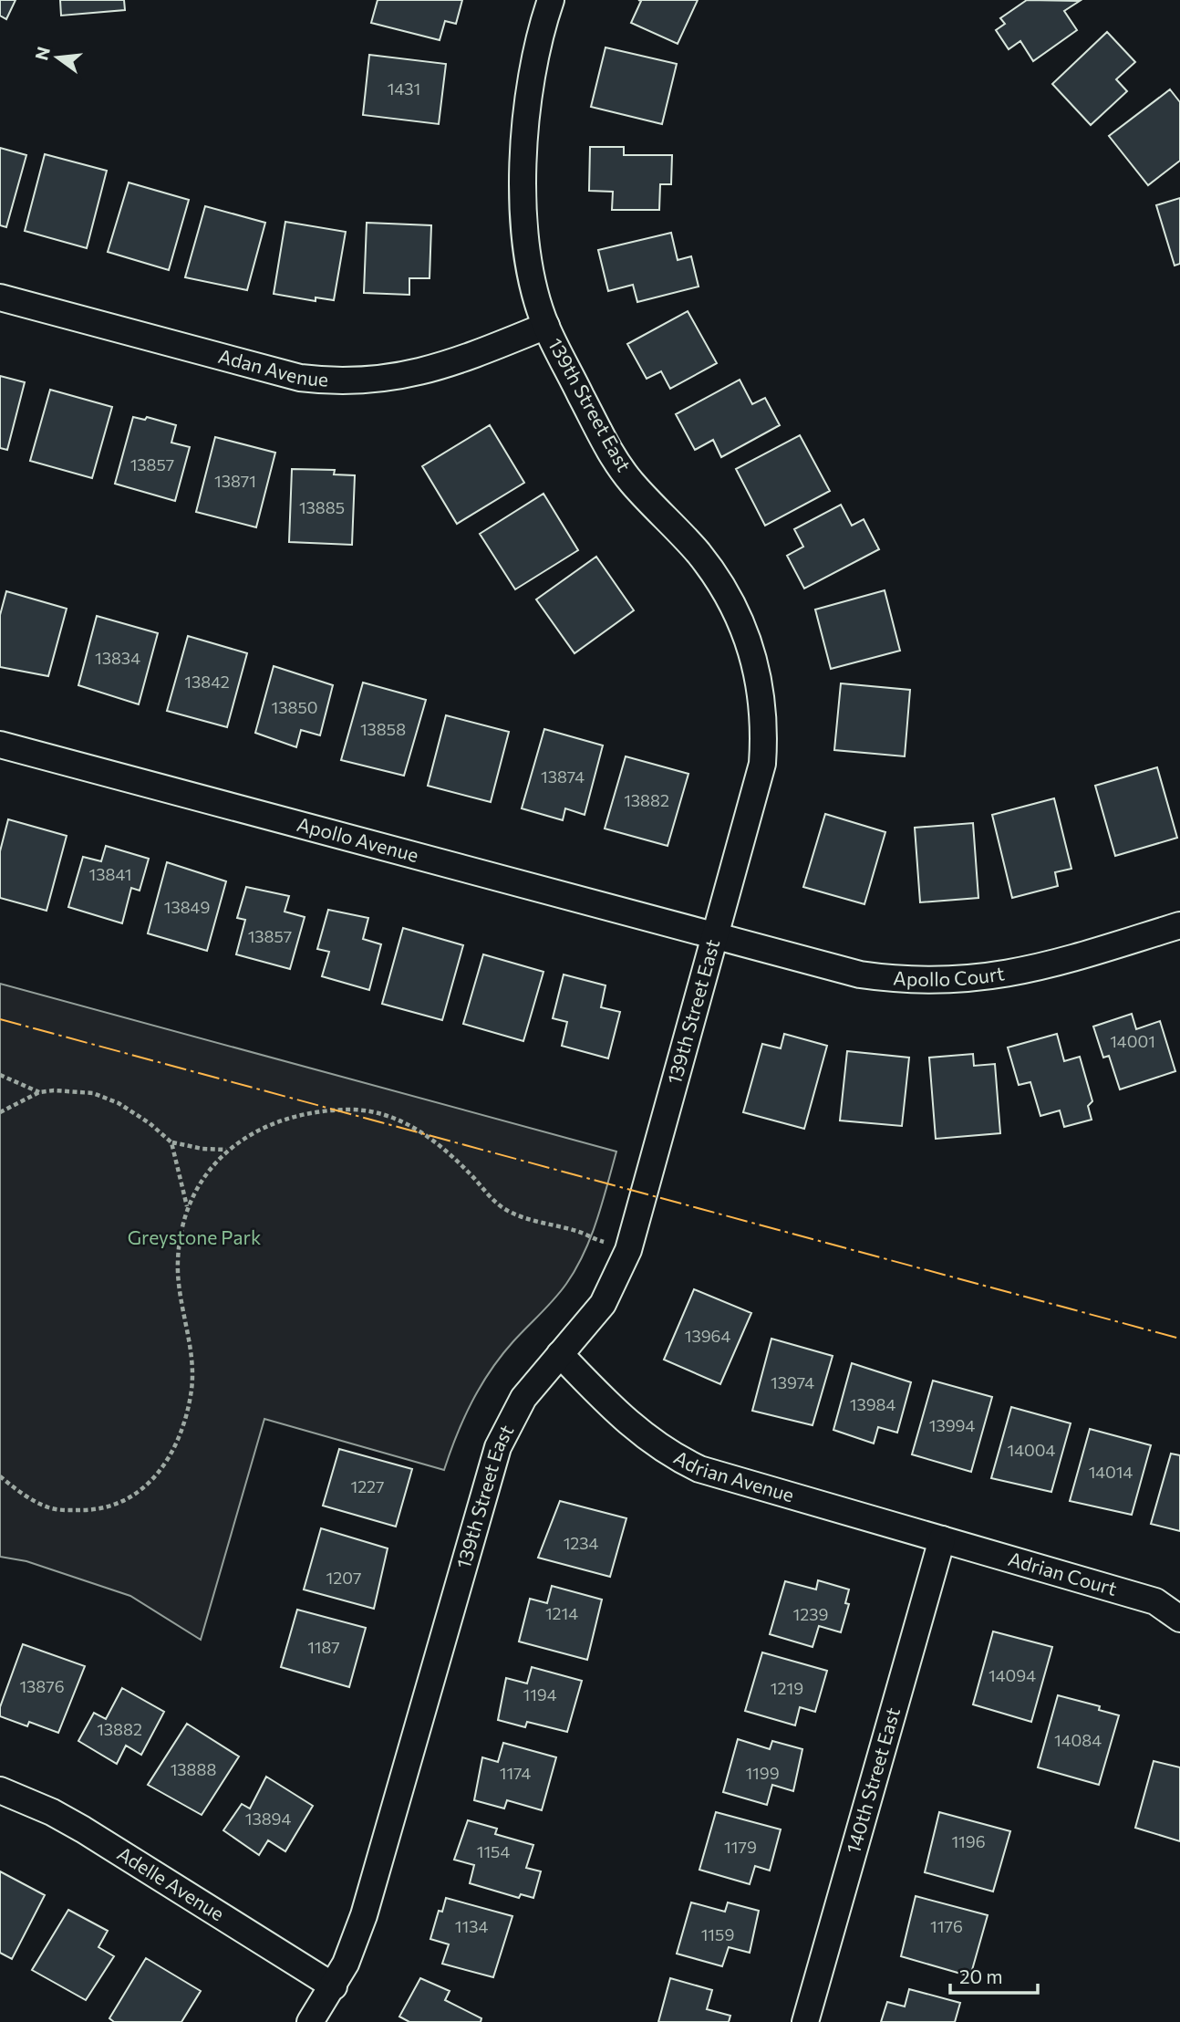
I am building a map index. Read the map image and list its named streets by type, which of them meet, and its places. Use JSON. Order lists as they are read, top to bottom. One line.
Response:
{"streets":{"street":["Adan Avenue","139th Street East","Apollo Avenue","Apollo Court","Adrian Avenue","Adrian Court","140th Street East","Adelle Avenue"]},"crossings":[["Adan Avenue","139th Street East"],["139th Street East","Apollo Avenue"],["139th Street East","Apollo Court"],["139th Street East","Adrian Avenue"],["139th Street East","Adelle Avenue"],["Apollo Avenue","Apollo Court"],["Adrian Avenue","Adrian Court"],["Adrian Avenue","140th Street East"],["Adrian Court","140th Street East"]],"parks":["Greystone Park"],"house_numbers":["1431","13857","13871","13885","13834","13842","13850","13858","13874","13882","13841","13849","13857","14001","13964","13974","13984","13994","14004","14014","1227","1234","1207","1214","1239","1187","14094","13876","1219","1194","13882","14084","13888","1174","1199","13894","1196","1179","1154","1134","1176","1159"],"scale_bar":"20 m","north":"left"}
